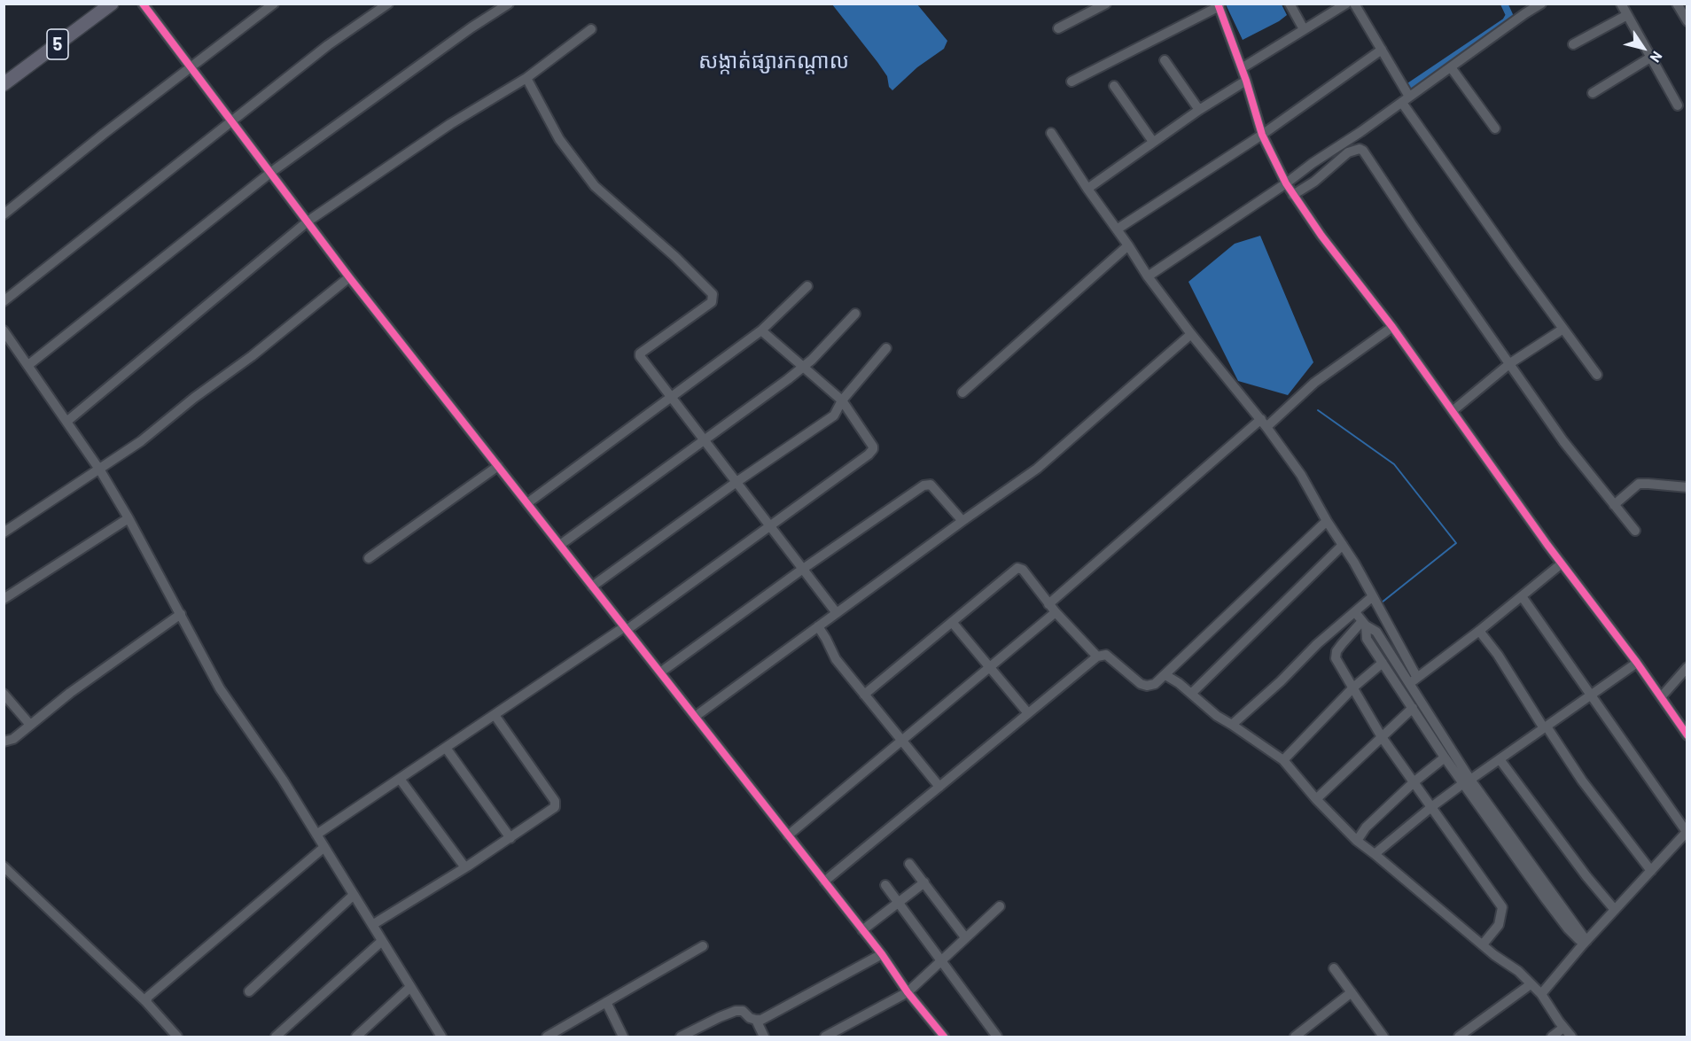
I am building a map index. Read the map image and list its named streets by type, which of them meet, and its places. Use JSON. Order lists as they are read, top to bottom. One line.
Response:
{"streets":{"highway":["5"]},"districts":["សង្កាត់ផ្សារកណ្ដាល"],"north":"bottom right"}
